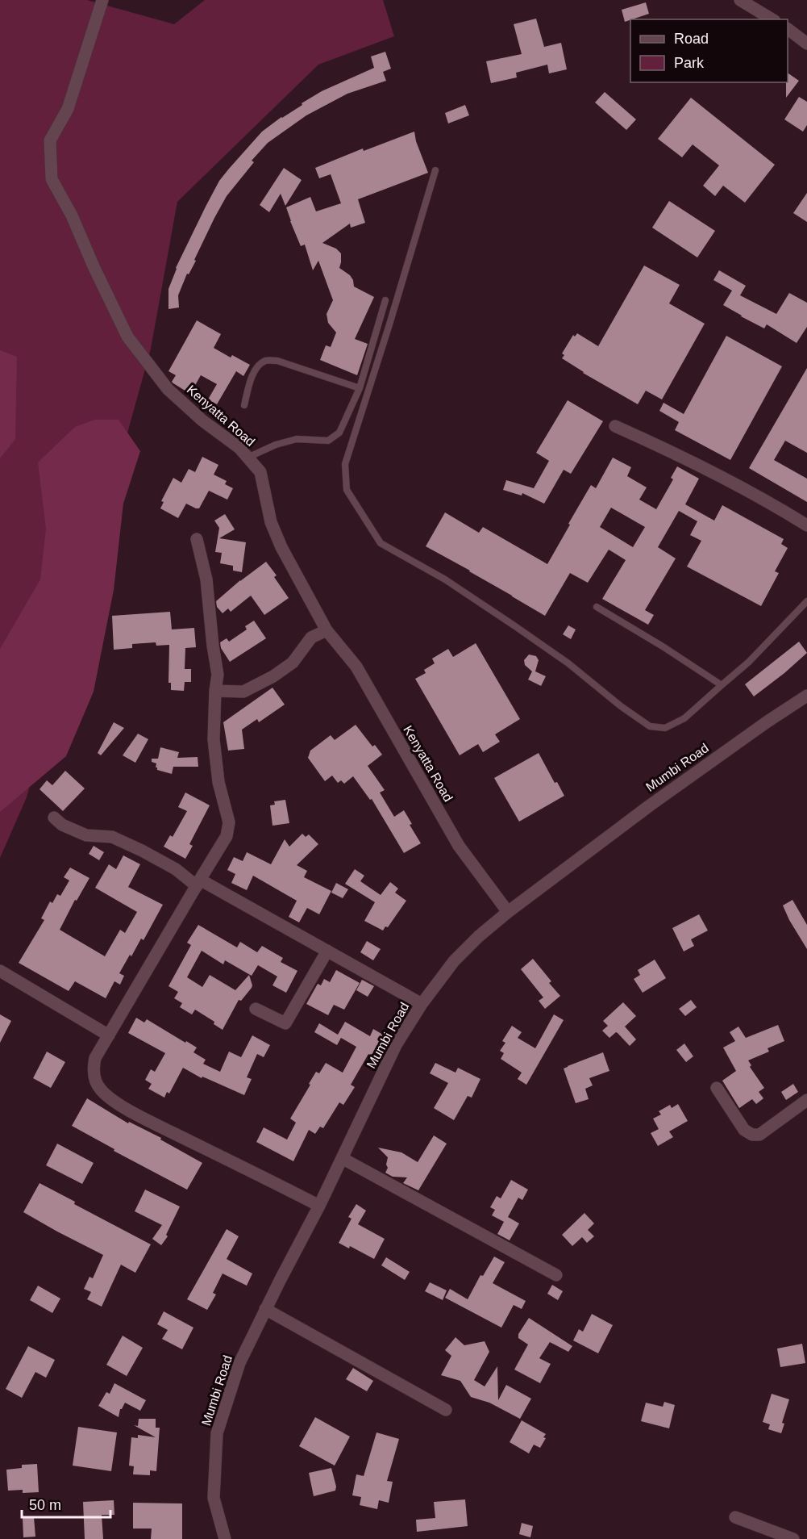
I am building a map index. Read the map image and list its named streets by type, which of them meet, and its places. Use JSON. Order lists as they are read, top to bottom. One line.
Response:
{"streets":{"street":["Kenyatta Road","Mumbi Road"]},"crossings":[["Kenyatta Road","Mumbi Road"]],"legend":["Road","Park"],"scale_bar":"50 m"}
